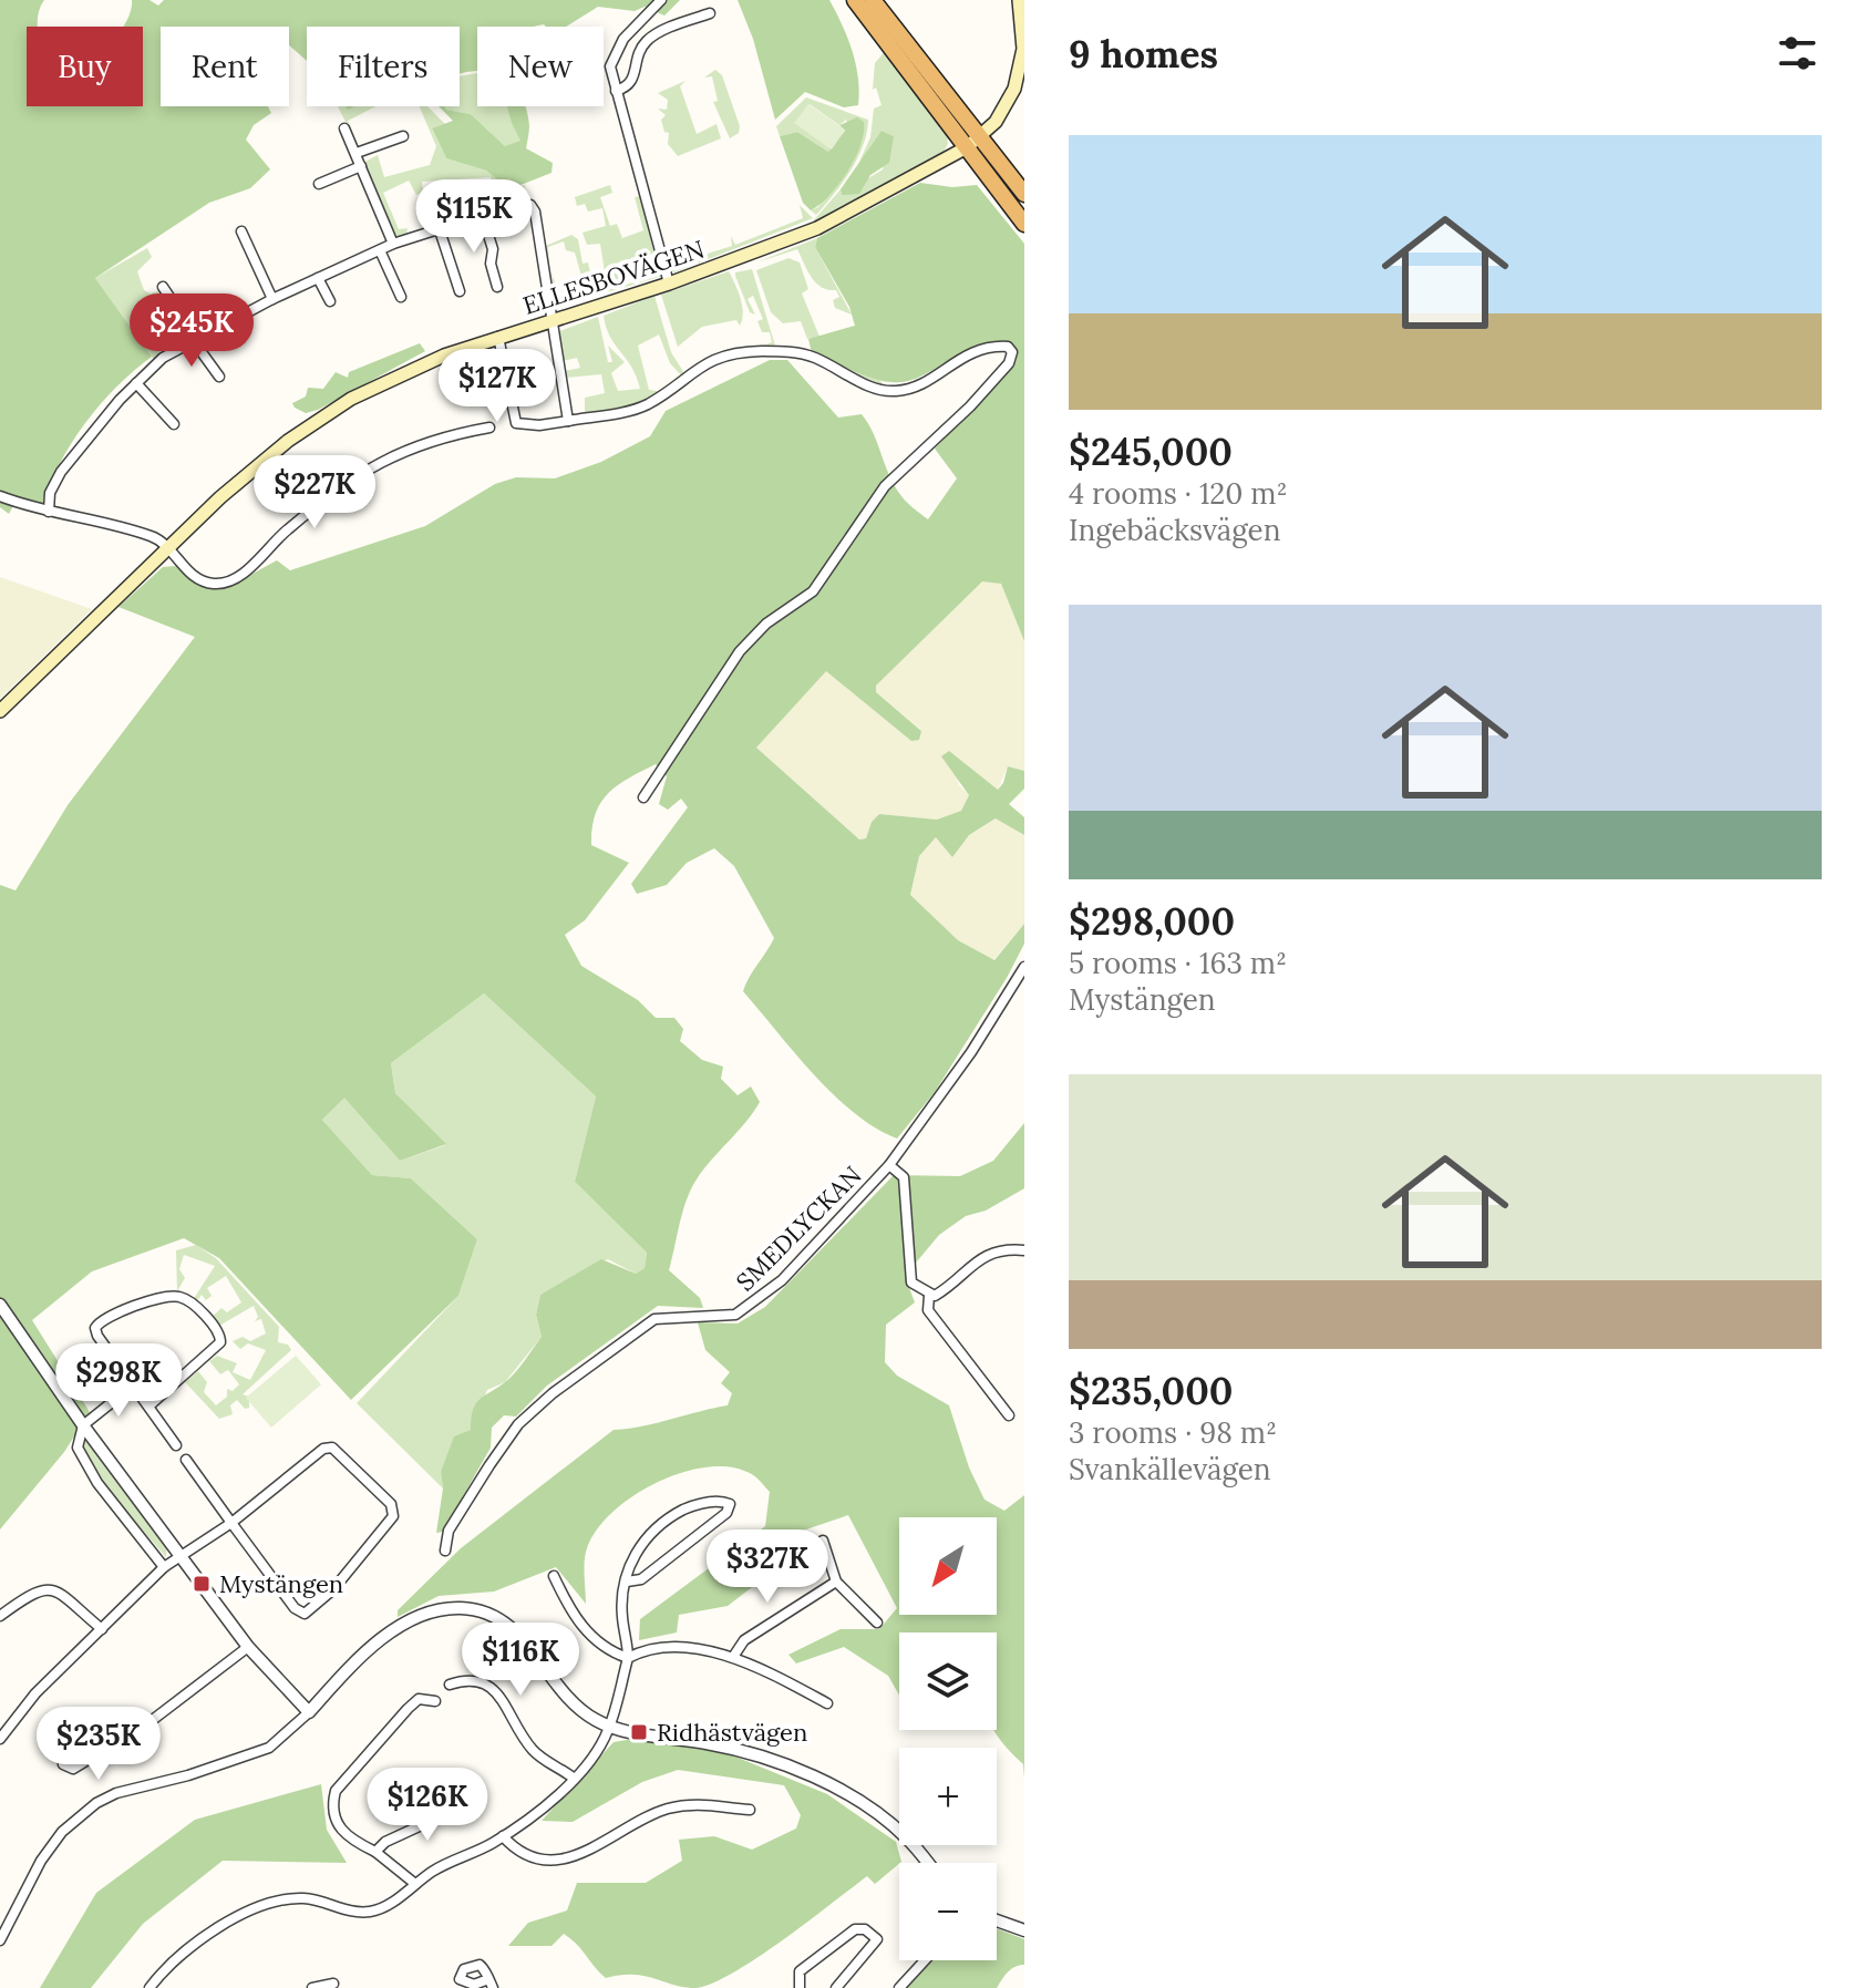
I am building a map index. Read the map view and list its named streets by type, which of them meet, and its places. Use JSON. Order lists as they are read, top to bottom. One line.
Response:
{"streets":{"main road":["ELLESBOVÄGEN"],"street":["SMEDLYCKAN"]},"places":{"transit":["Mystängen","Ridhästvägen"]},"north":"bottom left","page":{"heading":"9 homes","chip":["Buy","Rent","Filters","New"],"list":[{"name":"$245,000","note":"4 rooms · 120 m² · Ingebäcksvägen"},{"name":"$298,000","note":"5 rooms · 163 m² · Mystängen"},{"name":"$235,000","note":"3 rooms · 98 m² · Svankällevägen"}],"price":["$115K","$245K","$127K","$227K","$298K","$327K","$116K","$235K","$126K"],"map_buttons":["+","−"]}}
